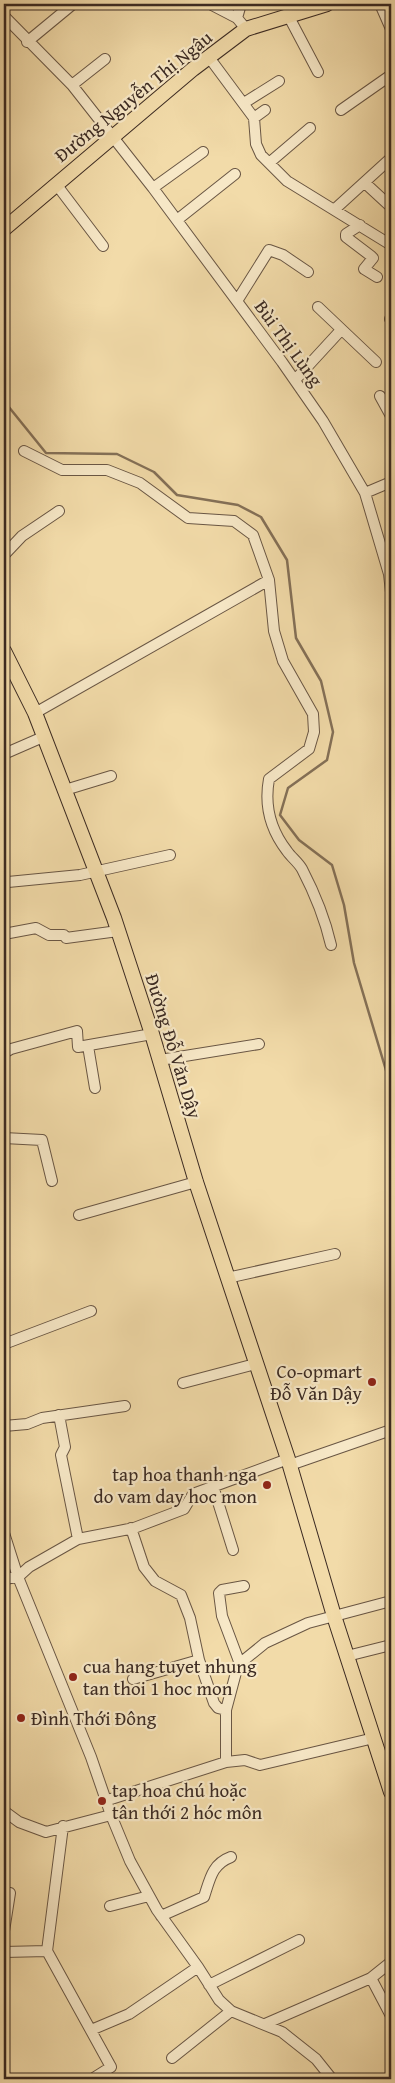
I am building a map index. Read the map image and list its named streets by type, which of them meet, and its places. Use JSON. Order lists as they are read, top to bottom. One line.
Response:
{"streets":{"main road":["Đường Nguyễn Thị Ngâu","Đường Đỗ Văn Dậy"],"street":["Bùi Thị Lùng"]},"crossings":[["Đường Nguyễn Thị Ngâu","Bùi Thị Lùng"]],"places":["Co-opmart Đỗ Văn Dậy","tap hoa thanh nga do vam day hoc mon","cua hang tuyet nhung tan thoi 1 hoc mon","Đình Thới Đông","tap hoa chú hoặc tân thới 2 hóc môn"]}
